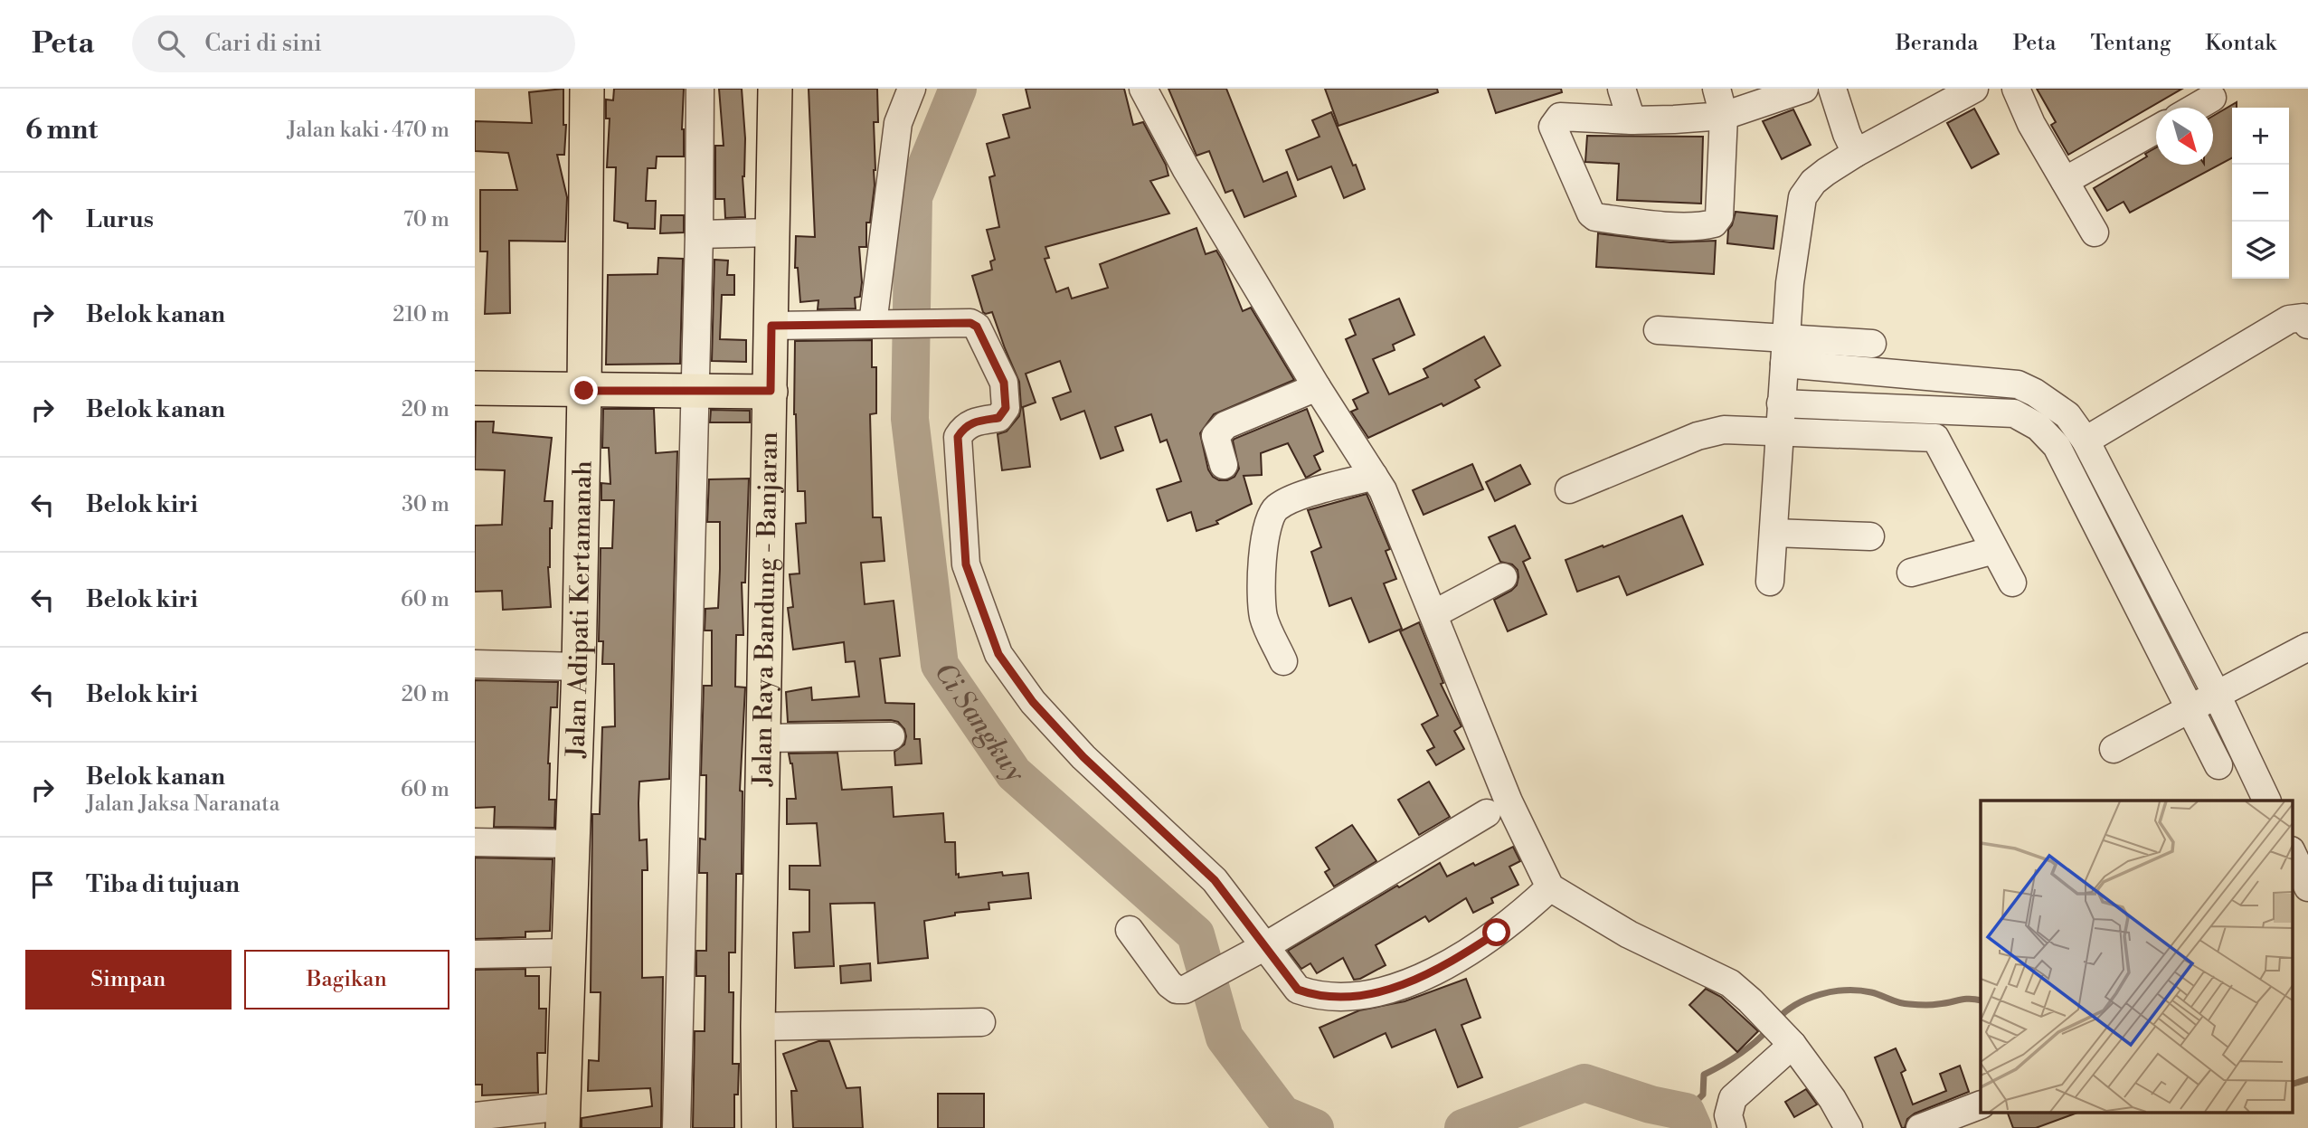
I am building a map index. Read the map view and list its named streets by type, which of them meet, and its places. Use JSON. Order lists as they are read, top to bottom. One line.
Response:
{"streets":{"main road":["Jalan Raya Bandung - Banjaran","Jalan Adipati Kertamanah"]},"water":["Ci Sangkuy"],"north":"bottom right","page":{"header":"Peta","search":"Cari di sini","nav":["Beranda","Peta","Tentang","Kontak"],"heading":["6 mnt","Jalan kaki · 470 m"],"map_buttons":["+","−"],"list":[["Lurus","70 m"],["Belok kanan","210 m"],["Belok kanan","20 m"],["Belok kiri","30 m"],["Belok kiri","60 m"],["Belok kiri","20 m"],["Belok kanan","Jalan Jaksa Naranata","60 m"],"Tiba di tujuan"],"buttons":["Simpan","Bagikan"]}}
